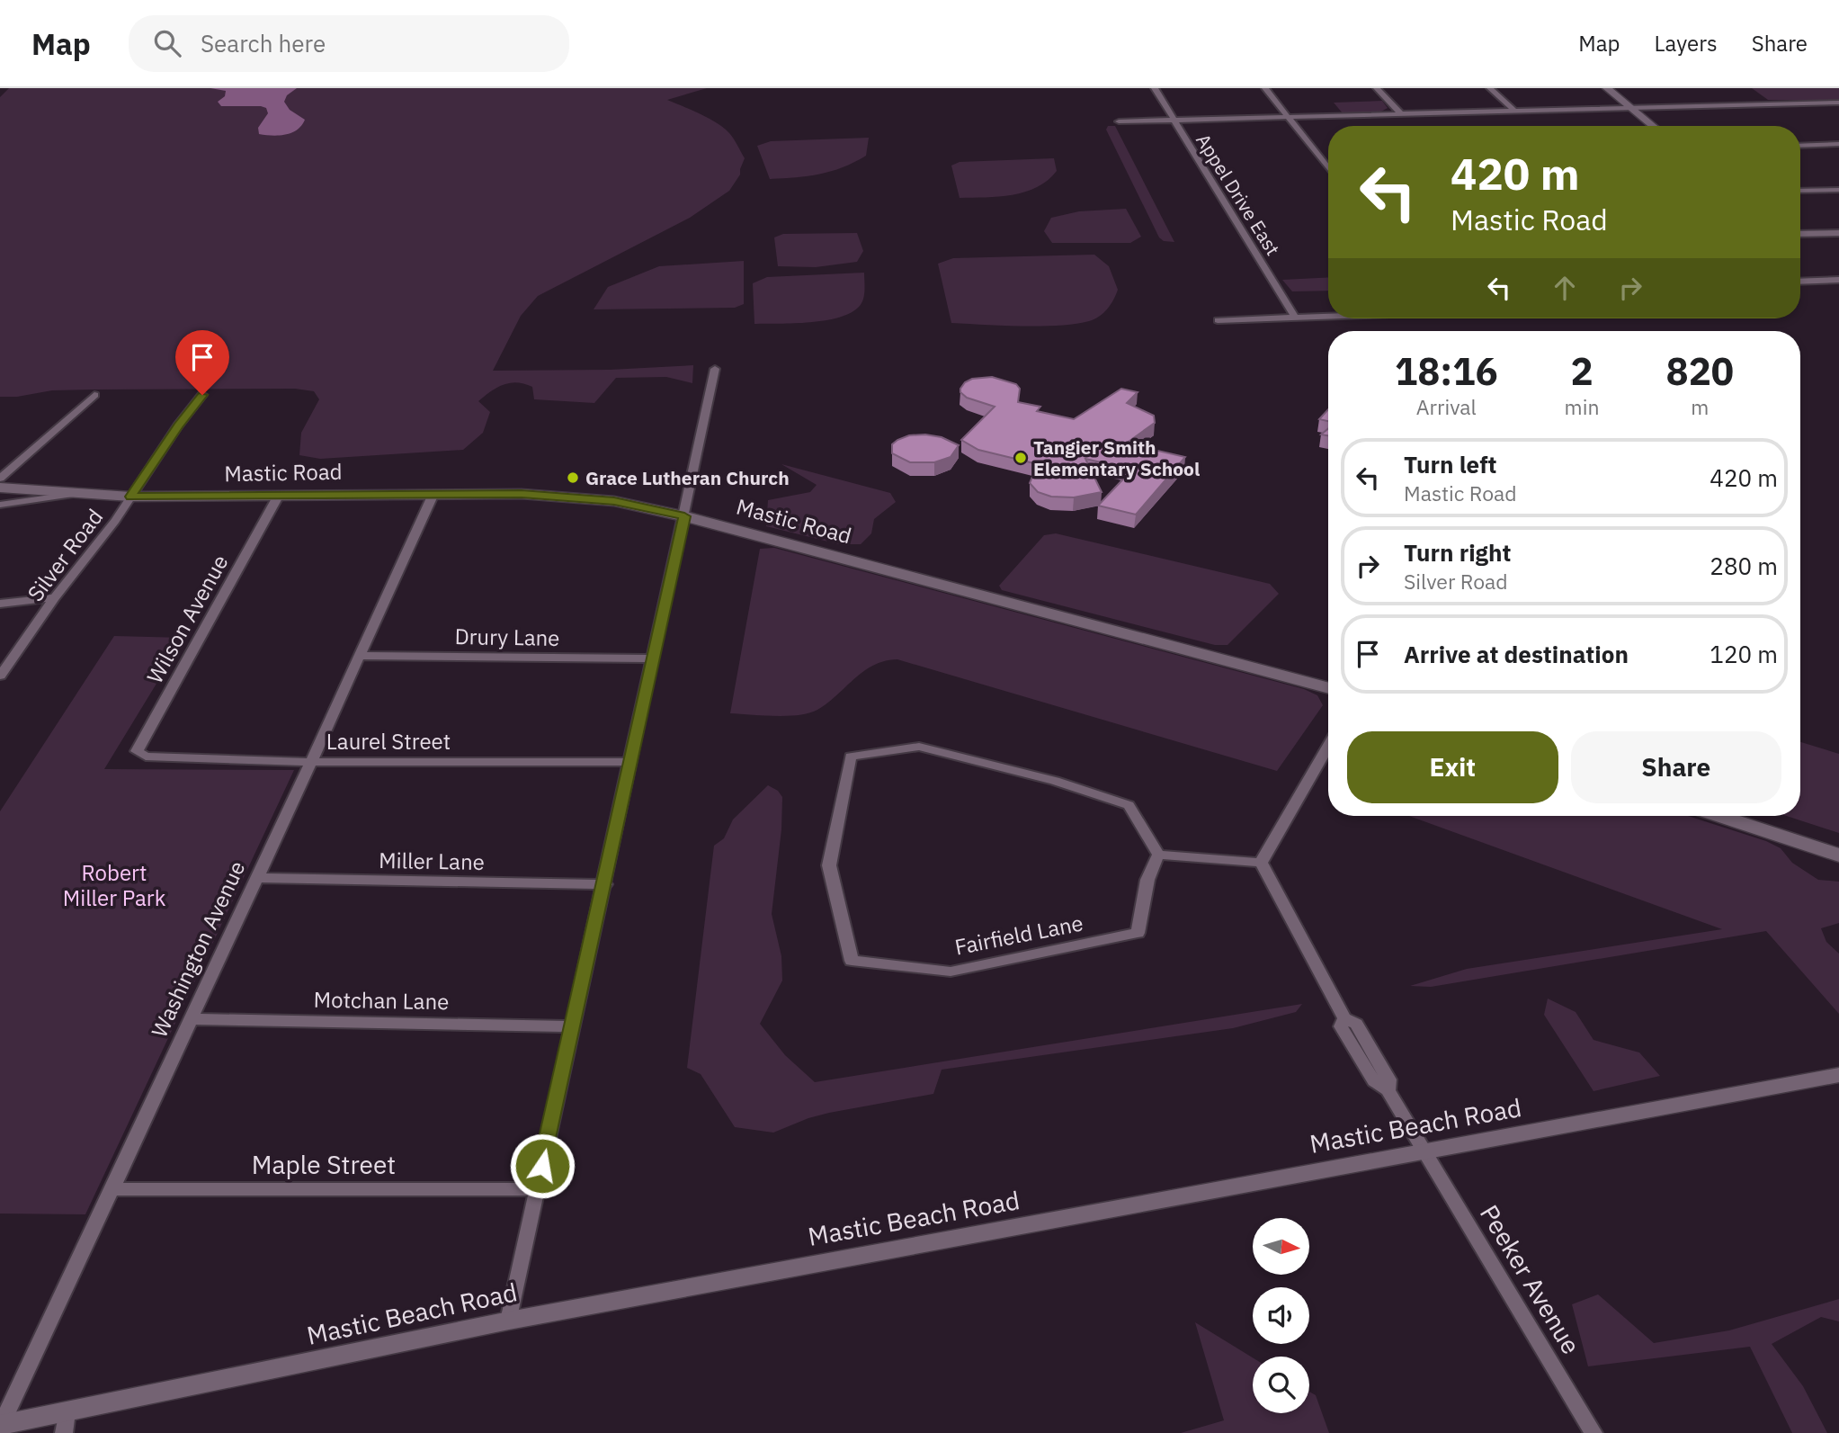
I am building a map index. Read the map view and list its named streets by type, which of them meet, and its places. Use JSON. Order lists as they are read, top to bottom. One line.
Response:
{"streets":{"main road":["Mastic Road"],"street":["Appel Drive East","Silver Road","Wilson Avenue","Drury Lane","Laurel Street","Miller Lane","Fairfield Lane","Washington Avenue","Motchan Lane","Mastic Beach Road","Maple Street","Peeker Avenue"]},"crossings":[["Mastic Road","Silver Road"],["Mastic Road","Wilson Avenue"],["Mastic Road","Washington Avenue"],["Wilson Avenue","Laurel Street"],["Drury Lane","Washington Avenue"],["Laurel Street","Washington Avenue"],["Miller Lane","Washington Avenue"],["Washington Avenue","Motchan Lane"],["Washington Avenue","Mastic Beach Road"],["Washington Avenue","Maple Street"],["Mastic Beach Road","Peeker Avenue"]],"parks":["Robert Miller Park"],"places":["Tangier Smith Elementary School","Grace Lutheran Church"],"north":"right","page":{"header":"Map","search":"Search here","nav":["Map","Layers","Share"],"turn":["420 m","Mastic Road"],"eta":["18:16","Arrival","2","min","820","m"],"list":[{"name":"Turn left","note":"Mastic Road","value":"420 m"},{"name":"Turn right","note":"Silver Road","value":"280 m"},{"name":"Arrive at destination","value":"120 m"}],"buttons":["Exit","Share"]}}
